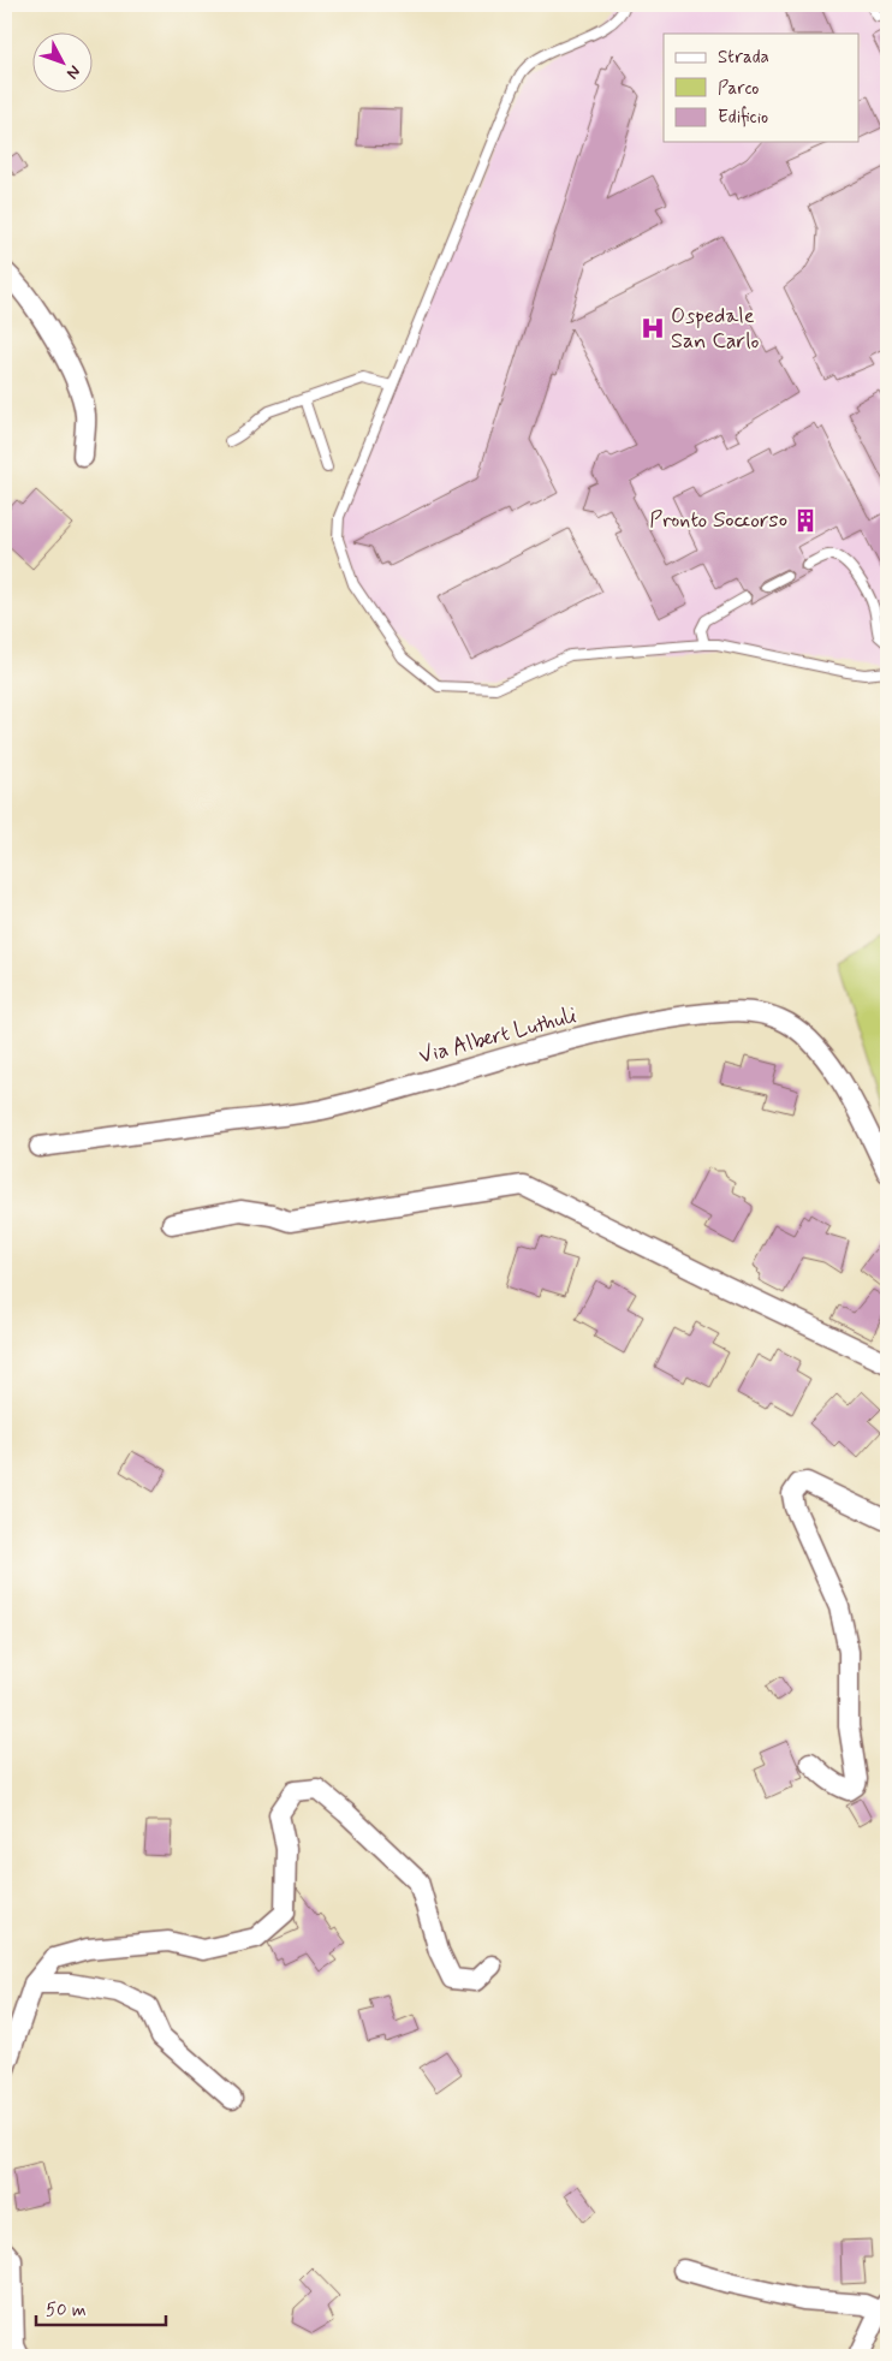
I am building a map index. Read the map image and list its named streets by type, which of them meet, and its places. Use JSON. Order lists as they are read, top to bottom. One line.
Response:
{"streets":{"street":["Via Albert Luthuli"]},"places":{"hospital":["Ospedale San Carlo"],"building":["Pronto Soccorso"]},"legend":["Strada","Parco","Edificio"],"scale_bar":"50 m","north":"bottom right"}
